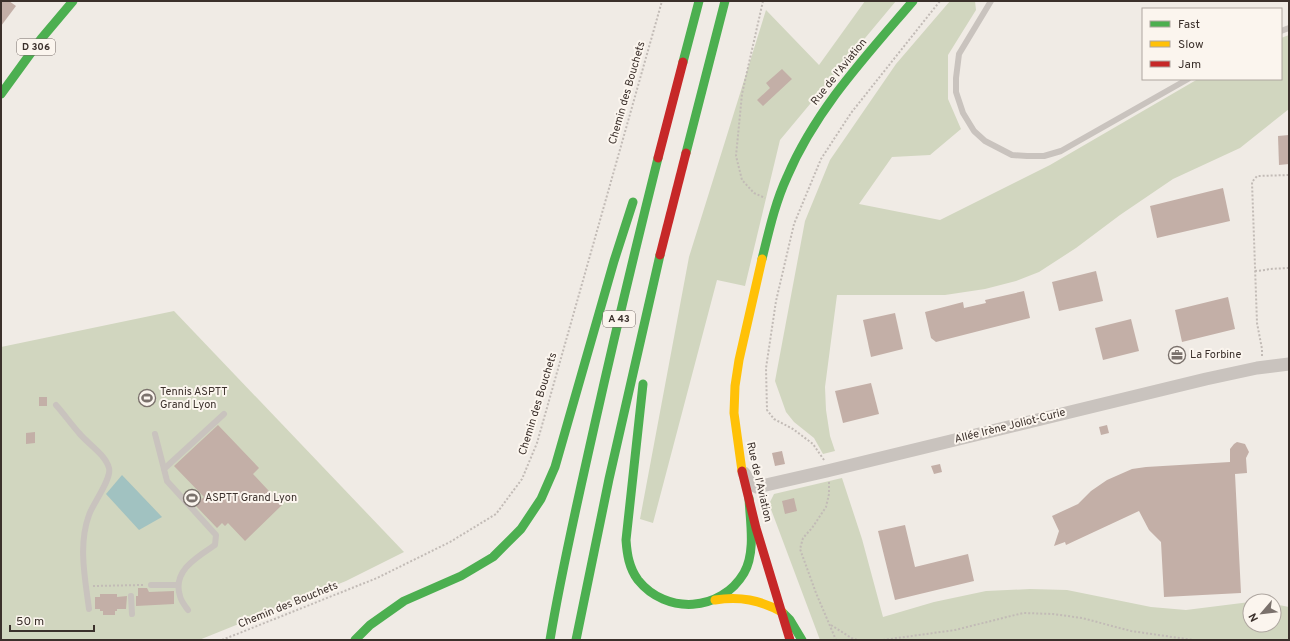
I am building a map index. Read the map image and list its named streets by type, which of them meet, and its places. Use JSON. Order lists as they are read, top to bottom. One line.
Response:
{"streets":{"main road":["D 306","Rue de l'Aviation","A 43"],"street":["Allée Irène Joliot-Curie"],"path":["Chemin des Bouchets"]},"crossings":[["Rue de l'Aviation","Allée Irène Joliot-Curie"]],"places":{"office":["La Forbine"],"sports":["Tennis ASPTT Grand Lyon","ASPTT Grand Lyon"]},"legend":["Fast","Slow","Jam"],"scale_bar":"50 m","north":"bottom left"}
